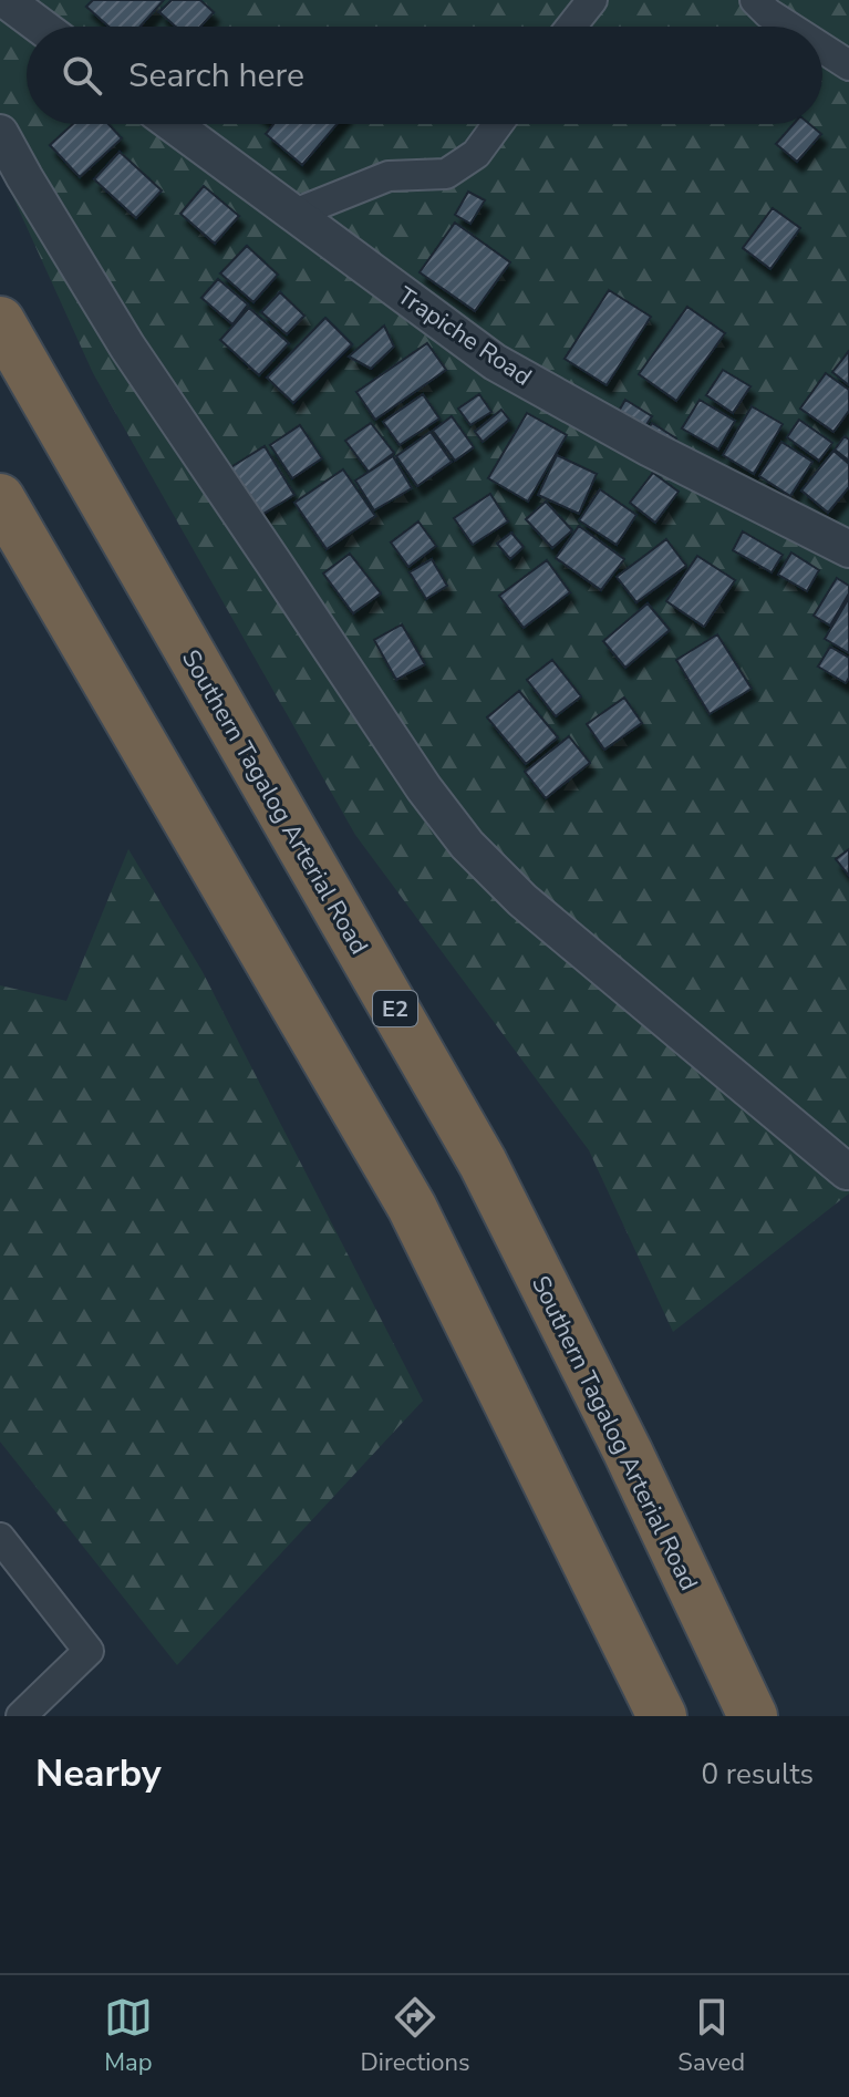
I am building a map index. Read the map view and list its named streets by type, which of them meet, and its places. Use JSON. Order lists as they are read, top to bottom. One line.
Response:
{"streets":{"highway":["Southern Tagalog Arterial Road","E2"],"street":["Trapiche Road"]},"page":{"search":"Search here","heading":["Nearby","0 results"],"nav":["Map","Directions","Saved"]}}
